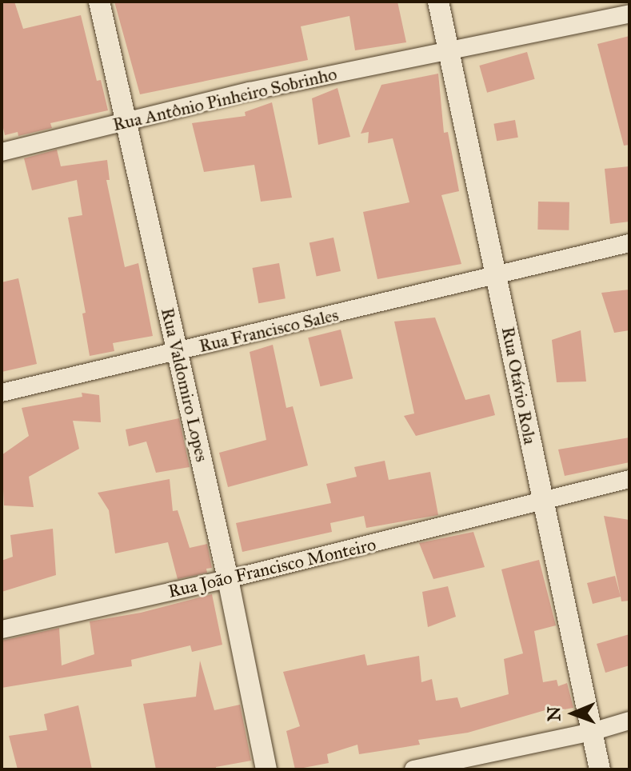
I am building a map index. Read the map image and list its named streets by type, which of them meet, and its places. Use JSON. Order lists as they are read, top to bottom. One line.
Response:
{"streets":{"street":["Rua Antônio Pinheiro Sobrinho","Rua Francisco Sales","Rua Valdomiro Lopes","Rua Otávio Rola","Rua João Francisco Monteiro"]},"crossings":[["Rua Antônio Pinheiro Sobrinho","Rua Valdomiro Lopes"],["Rua Antônio Pinheiro Sobrinho","Rua Otávio Rola"],["Rua Francisco Sales","Rua Valdomiro Lopes"],["Rua Francisco Sales","Rua Otávio Rola"],["Rua Valdomiro Lopes","Rua João Francisco Monteiro"],["Rua Otávio Rola","Rua João Francisco Monteiro"]],"north":"left"}
